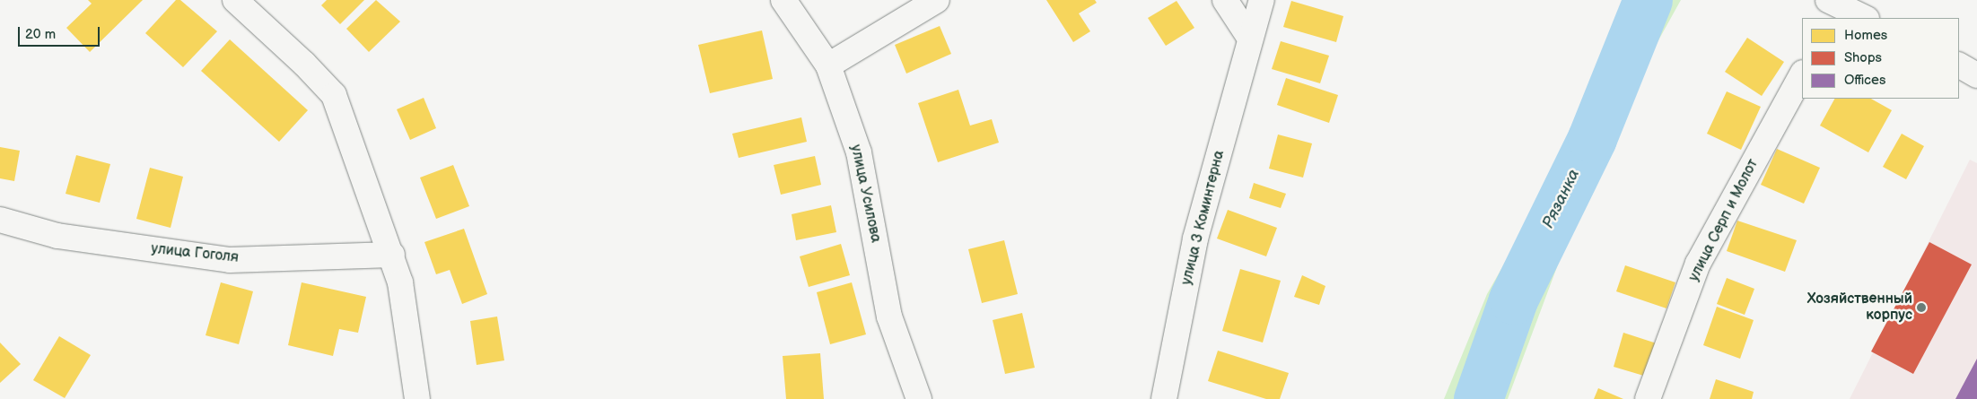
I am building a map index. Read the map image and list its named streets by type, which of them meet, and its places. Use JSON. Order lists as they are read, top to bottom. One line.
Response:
{"streets":{"street":["улица Усилова","улица 3 Коминтерна","улица Серп и Молот","улица Гоголя"]},"water":["Рязанка"],"places":["Хозяйственный корпус"],"legend":["Homes","Shops","Offices"],"scale_bar":"20 m"}
